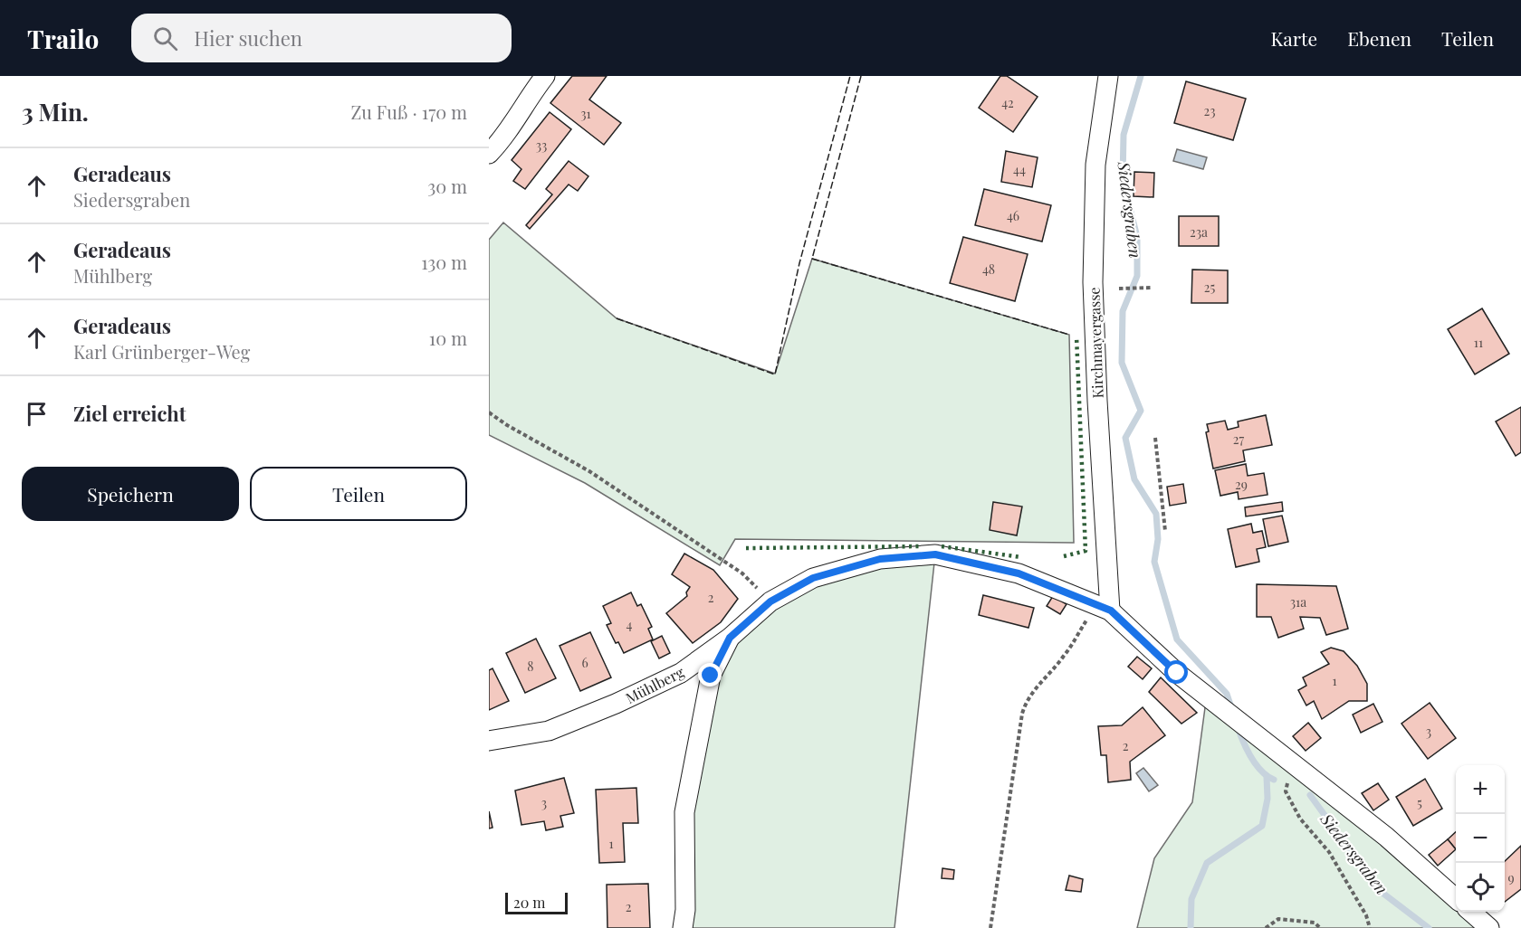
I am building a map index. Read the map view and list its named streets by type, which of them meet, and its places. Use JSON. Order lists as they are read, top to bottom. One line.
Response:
{"streets":{"street":["Kirchmayergasse","Mühlberg"]},"crossings":[["Kirchmayergasse","Mühlberg"]],"water":["Siedersgraben"],"house_numbers":["42","23","31","33","44","46","23a","48","25","11","27","29","2","31a","4","6","8","1","3","2","3","5","1","9","2"],"scale_bar":"20 m","page":{"header":"Trailo","search":"Hier suchen","nav":["Karte","Ebenen","Teilen"],"heading":["3 Min.","Zu Fuß · 170 m"],"list":[["Geradeaus","Siedersgraben","30 m"],["Geradeaus","Mühlberg","130 m"],["Geradeaus","Karl Grünberger-Weg","10 m"],"Ziel erreicht"],"buttons":["Speichern","Teilen"],"map_buttons":["+","−"],"scale":"20 m"}}
